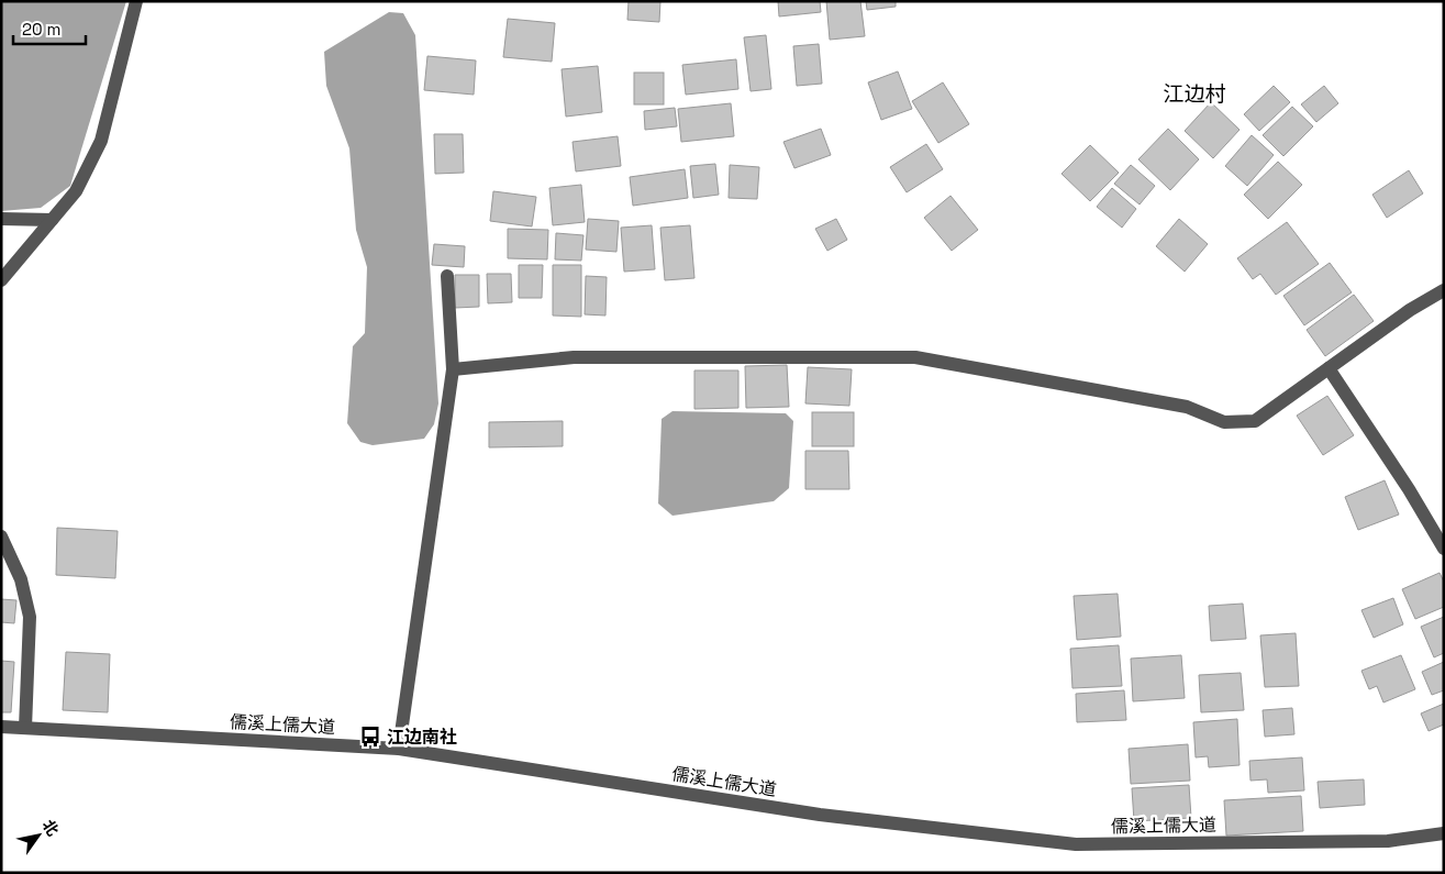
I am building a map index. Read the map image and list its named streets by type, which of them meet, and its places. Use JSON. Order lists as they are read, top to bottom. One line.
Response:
{"streets":{"street":["儒溪上儒大道"]},"districts":["江边村"],"places":{"bus stop":["江边南社"]},"scale_bar":"20 m","north":"top right"}
